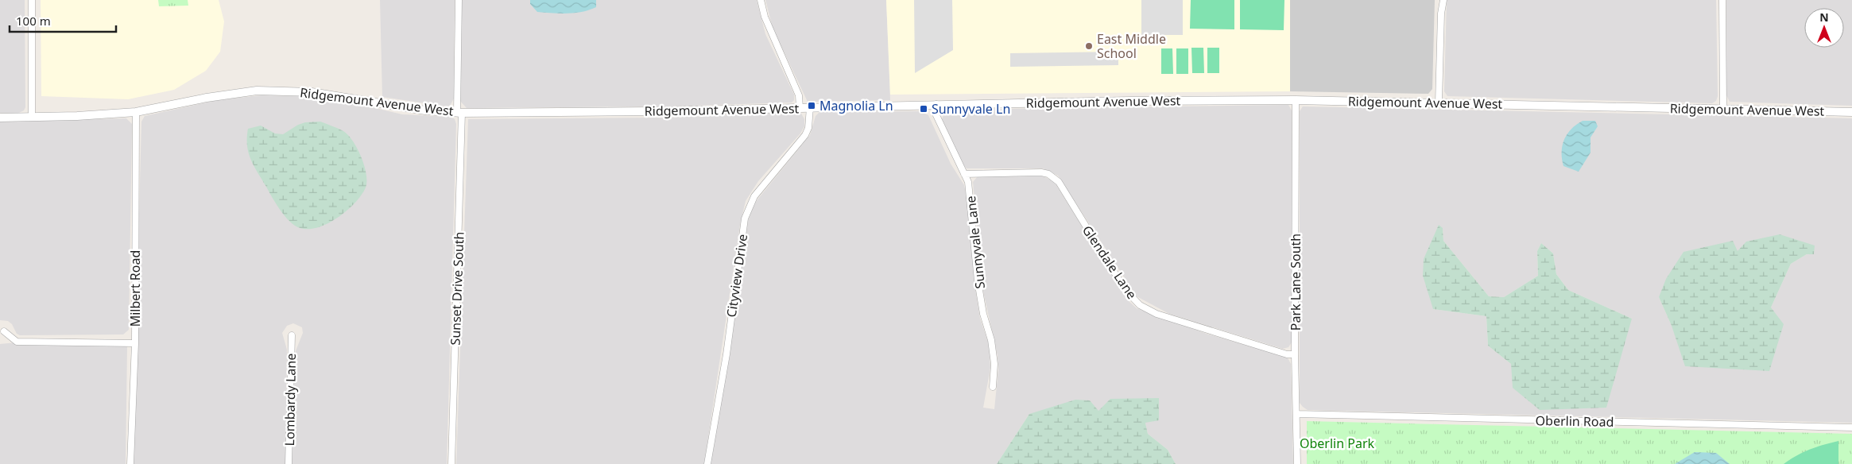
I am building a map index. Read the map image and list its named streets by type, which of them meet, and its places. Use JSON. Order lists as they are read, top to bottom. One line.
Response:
{"streets":{"street":["Ridgemount Avenue West","Sunnyvale Lane","Glendale Lane","Cityview Drive","Park Lane South","Milbert Road","Sunset Drive South","Lombardy Lane","Oberlin Road"]},"crossings":[["Ridgemount Avenue West","Sunnyvale Lane"],["Ridgemount Avenue West","Cityview Drive"],["Ridgemount Avenue West","Park Lane South"],["Ridgemount Avenue West","Milbert Road"],["Ridgemount Avenue West","Sunset Drive South"],["Sunnyvale Lane","Glendale Lane"],["Glendale Lane","Park Lane South"],["Park Lane South","Oberlin Road"]],"parks":["Oberlin Park"],"places":{"other":["East Middle School"],"transit":["Magnolia Ln","Sunnyvale Ln"]},"scale_bar":"100 m","north":"top"}
